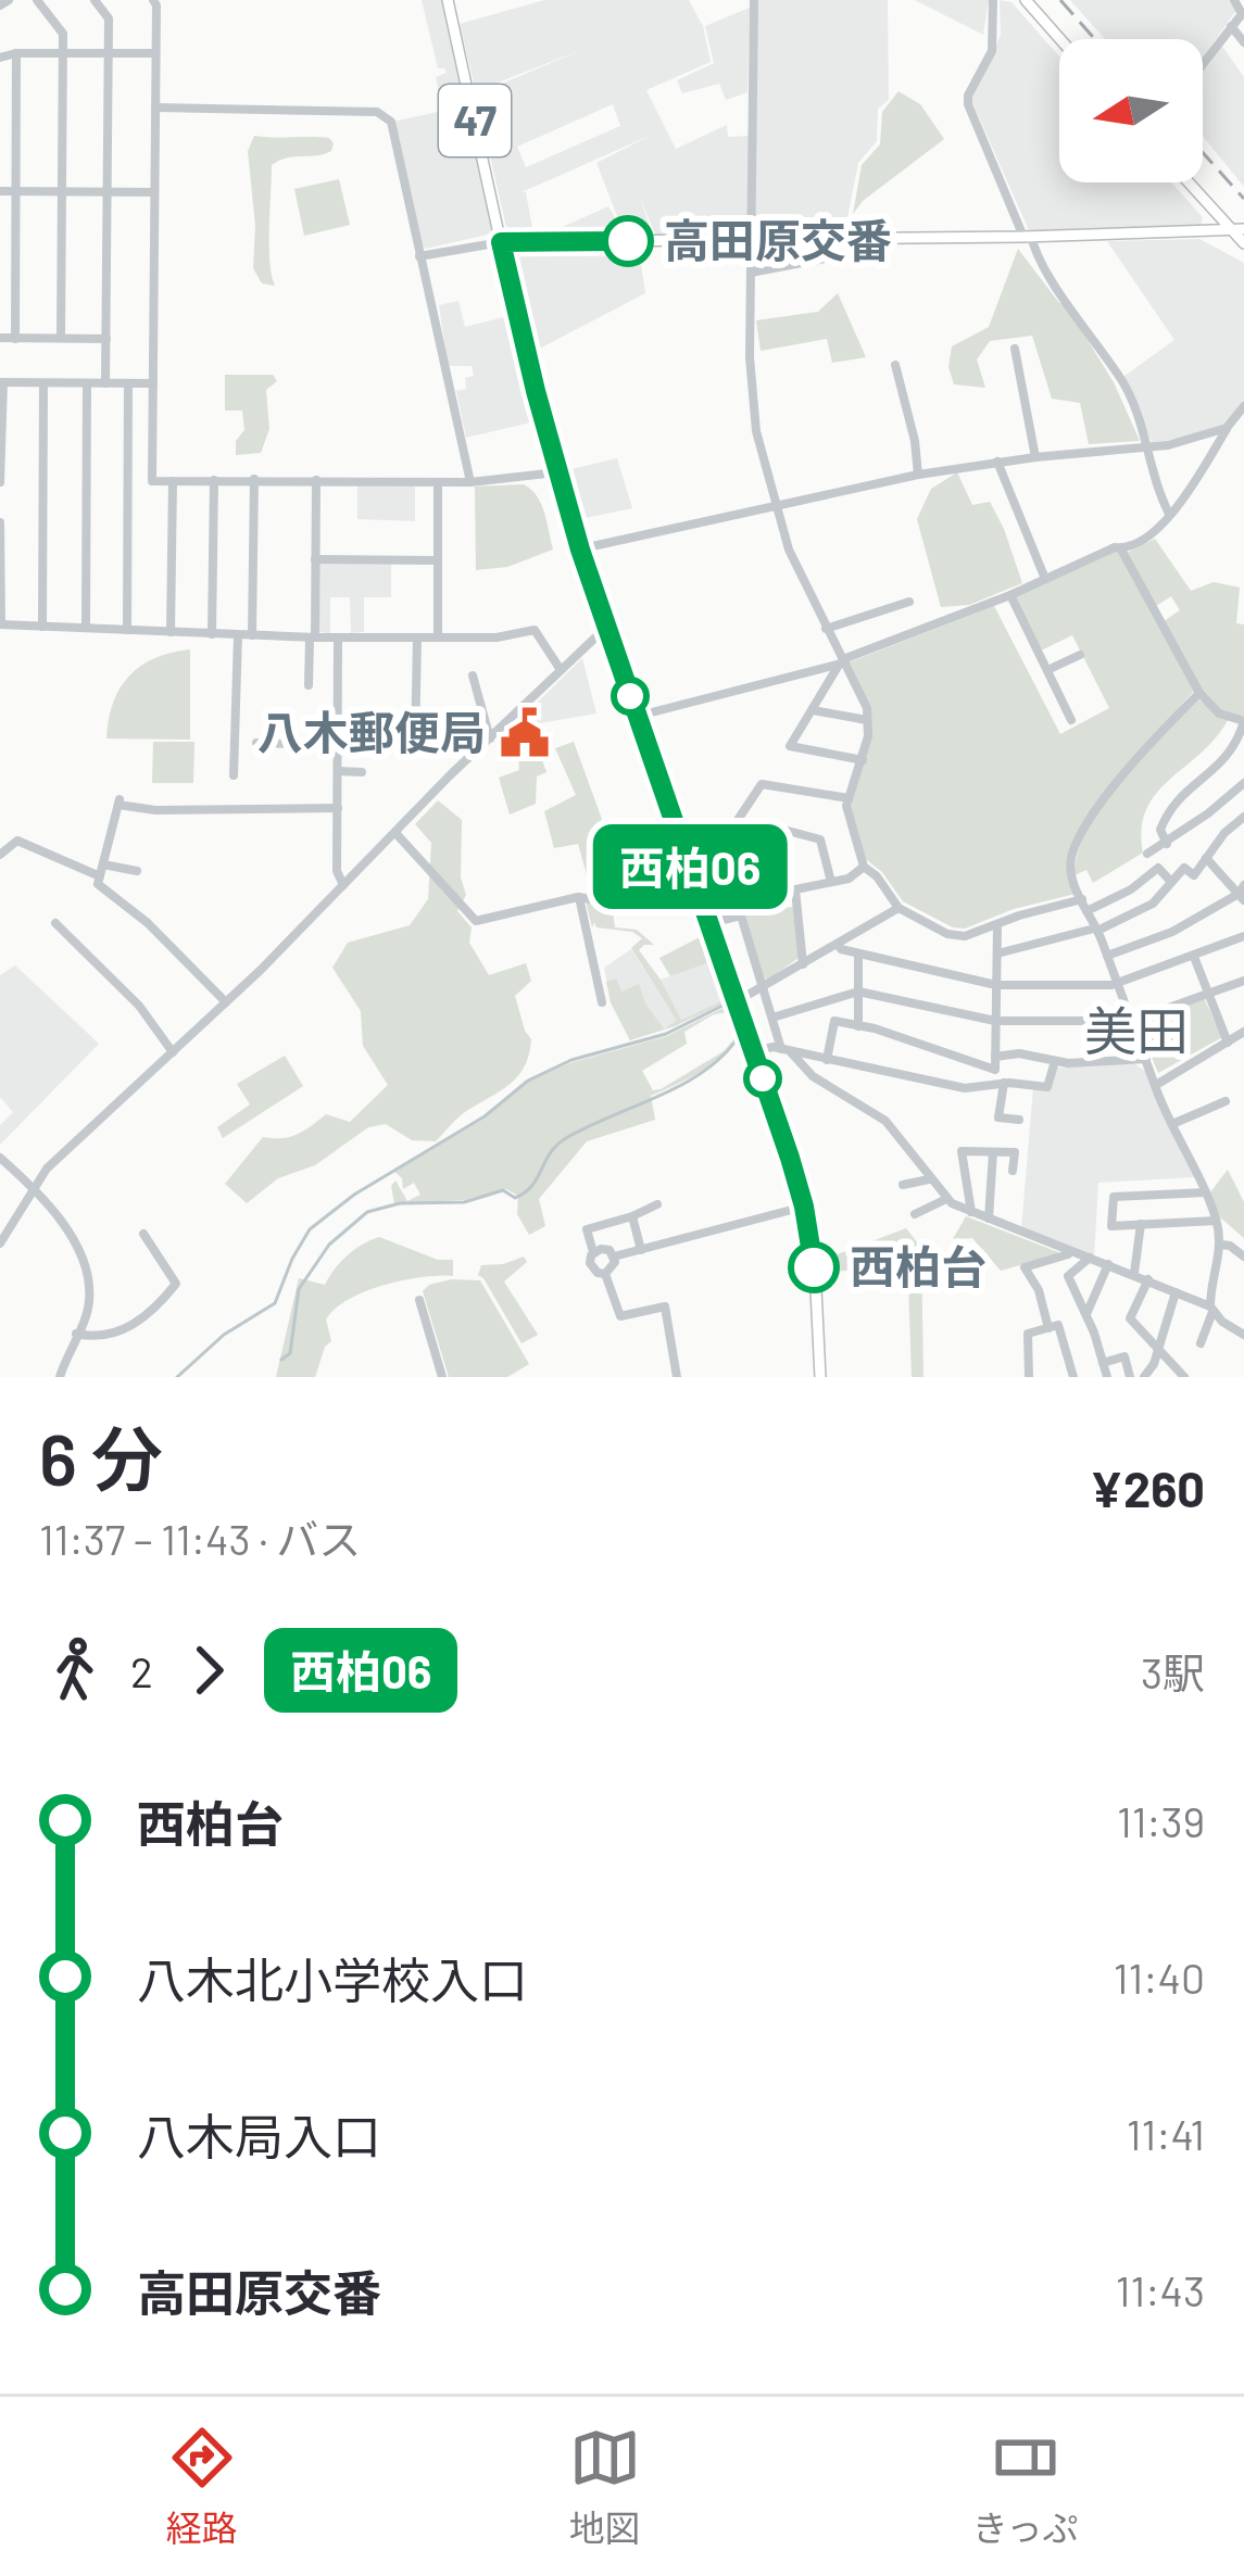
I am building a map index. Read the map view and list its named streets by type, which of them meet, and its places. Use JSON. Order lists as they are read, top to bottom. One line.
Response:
{"streets":{"main road":["47"]},"districts":["美田"],"places":{"other":["高田原交番","西柏台"],"public building":["八木郵便局"]},"lines":["bus line 西柏06"],"north":"left","page":{"on_map":"西柏06","heading":["6 分","11:37 – 11:43 · バス","¥260"],"legs":["2","西柏06","3駅"],"list":[{"name":"西柏台","value":"11:39"},{"name":"八木北小学校入口","value":"11:40"},{"name":"八木局入口","value":"11:41"},{"name":"高田原交番","value":"11:43"}],"tabs":["経路","地図","きっぷ"]}}
